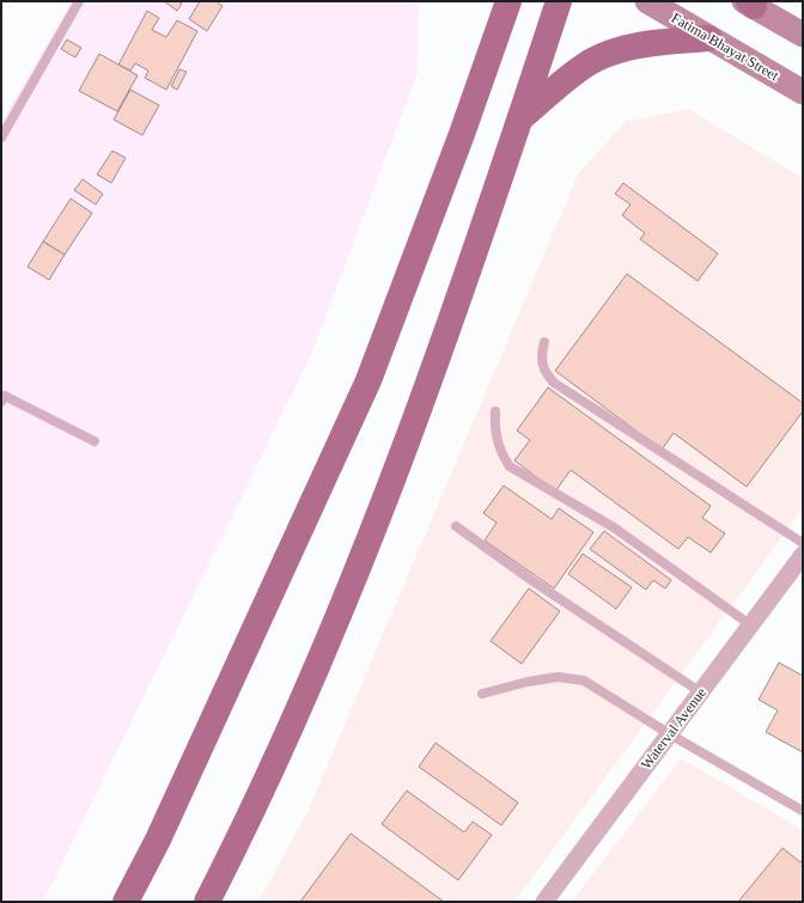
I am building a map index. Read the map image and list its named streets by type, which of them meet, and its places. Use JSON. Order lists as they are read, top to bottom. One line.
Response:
{"streets":{"main road":["Fatima Bhayat Street"],"street":["Waterval Avenue"]}}
